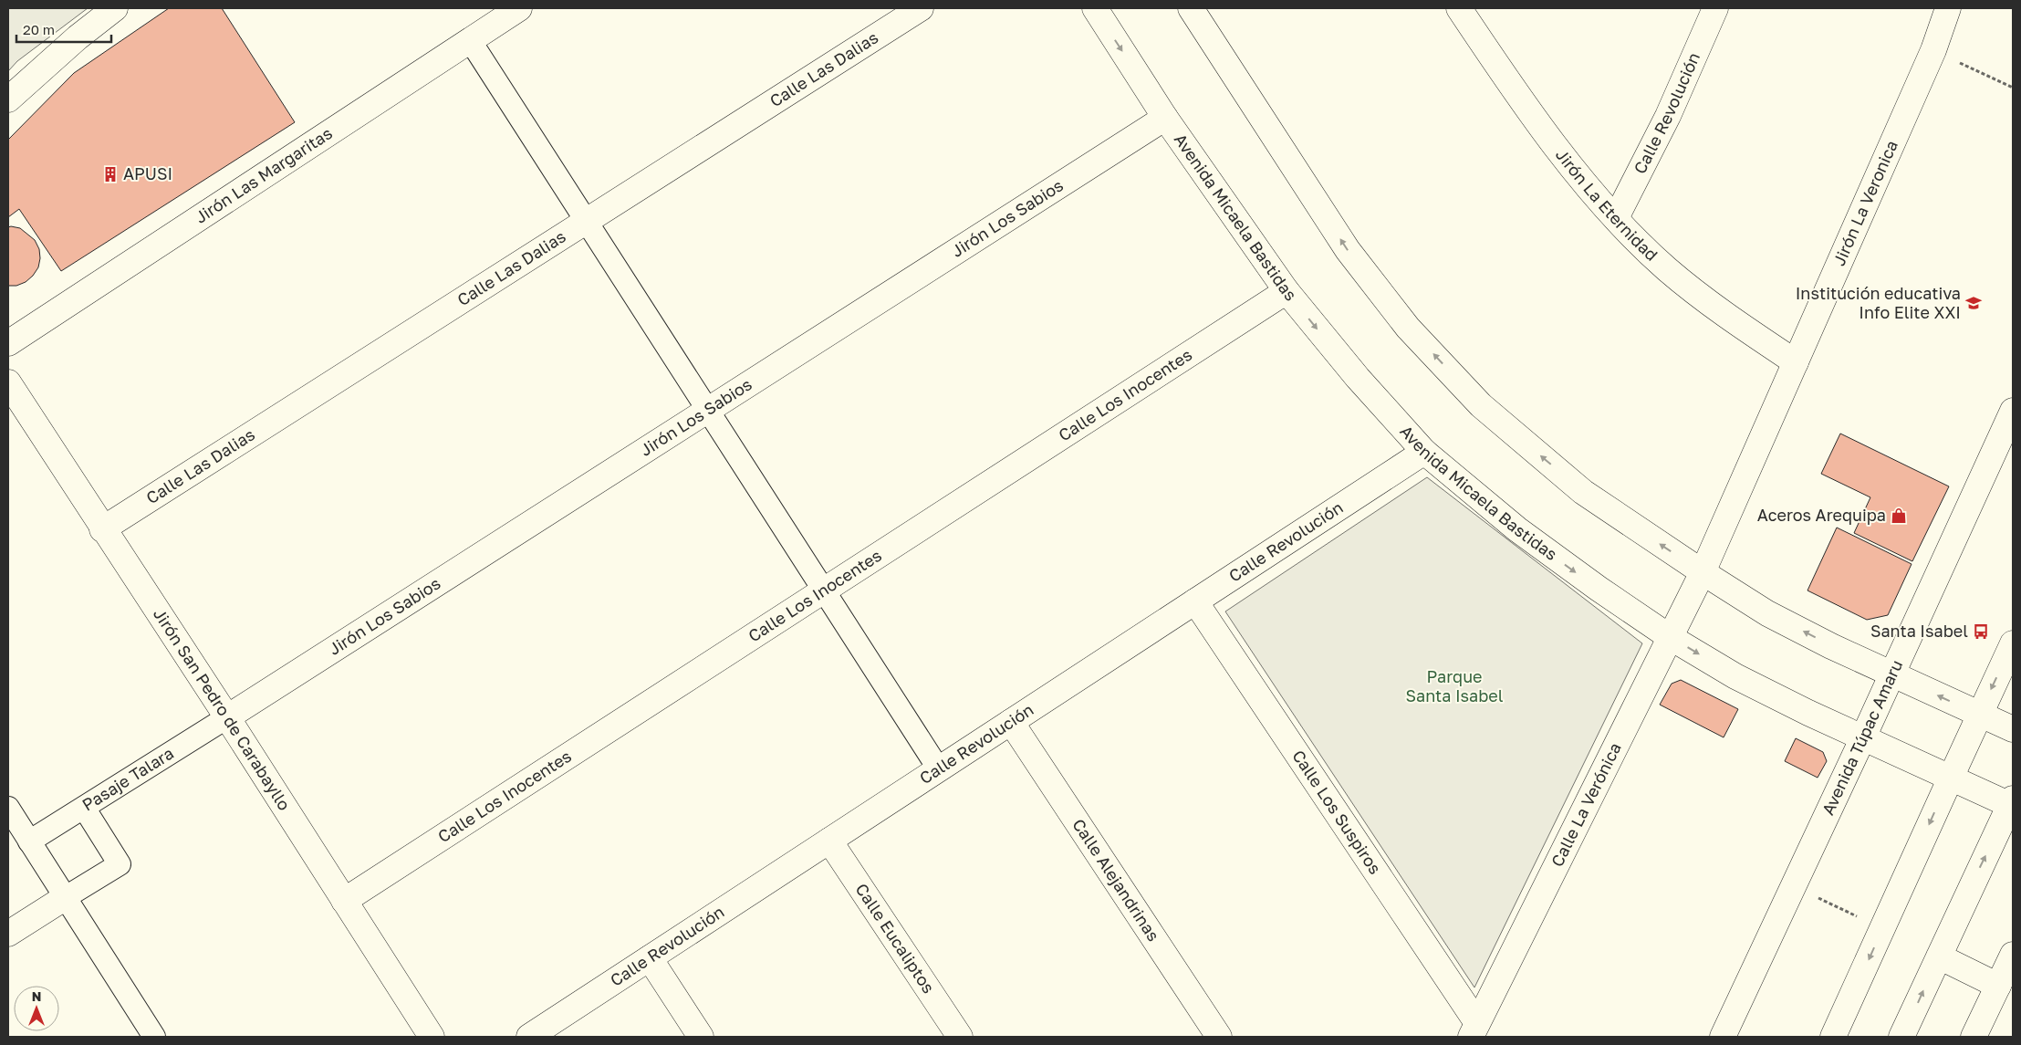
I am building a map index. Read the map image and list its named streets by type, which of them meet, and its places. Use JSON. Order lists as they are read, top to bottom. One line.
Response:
{"streets":{"main road":["Calle Las Dalias","Calle Revolución","Jirón Las Margaritas","Jirón La Veronica","Jirón La Eternidad","Avenida Micaela Bastidas","Jirón Los Sabios","Calle Los Inocentes","Jirón San Pedro de Carabayllo","Avenida Túpac Amaru","Calle La Verónica","Calle Los Suspiros","Calle Alejandrinas","Calle Eucaliptos"],"street":["Pasaje Talara"]},"crossings":[["Calle Las Dalias","Jirón San Pedro de Carabayllo"],["Calle Revolución","Jirón La Eternidad"],["Calle Revolución","Avenida Micaela Bastidas"],["Calle Revolución","Calle Los Suspiros"],["Calle Revolución","Calle Alejandrinas"],["Calle Revolución","Calle Eucaliptos"],["Jirón La Veronica","Jirón La Eternidad"],["Jirón La Veronica","Calle La Verónica"],["Avenida Micaela Bastidas","Jirón Los Sabios"],["Avenida Micaela Bastidas","Calle Los Inocentes"],["Avenida Micaela Bastidas","Avenida Túpac Amaru"],["Avenida Micaela Bastidas","Calle La Verónica"],["Jirón Los Sabios","Jirón San Pedro de Carabayllo"],["Jirón Los Sabios","Pasaje Talara"],["Calle Los Inocentes","Jirón San Pedro de Carabayllo"],["Jirón San Pedro de Carabayllo","Pasaje Talara"],["Calle La Verónica","Calle Los Suspiros"]],"parks":["Parque Santa Isabel"],"places":{"building":["APUSI"],"school or university":["Institución educativa Info Elite XXI"],"shop":["Aceros Arequipa"],"bus stop":["Santa Isabel"]},"scale_bar":"20 m","north":"top"}
